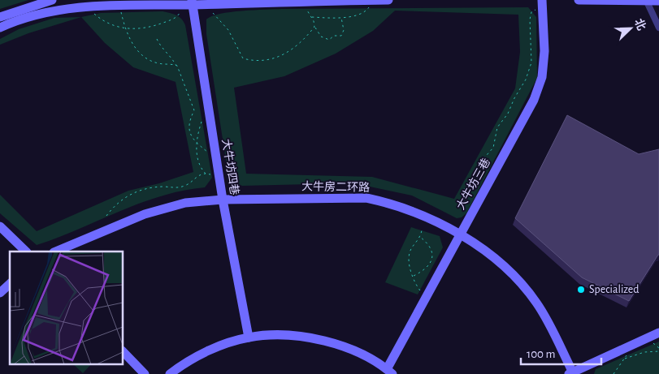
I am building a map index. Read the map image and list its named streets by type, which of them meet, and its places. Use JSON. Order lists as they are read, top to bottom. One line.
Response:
{"streets":{"street":["大牛坊四巷","大牛坊三巷","大牛房二环路"]},"crossings":[["大牛坊四巷","大牛房二环路"],["大牛坊三巷","大牛房二环路"]],"places":["Specialized"],"scale_bar":"100 m","north":"top right"}
